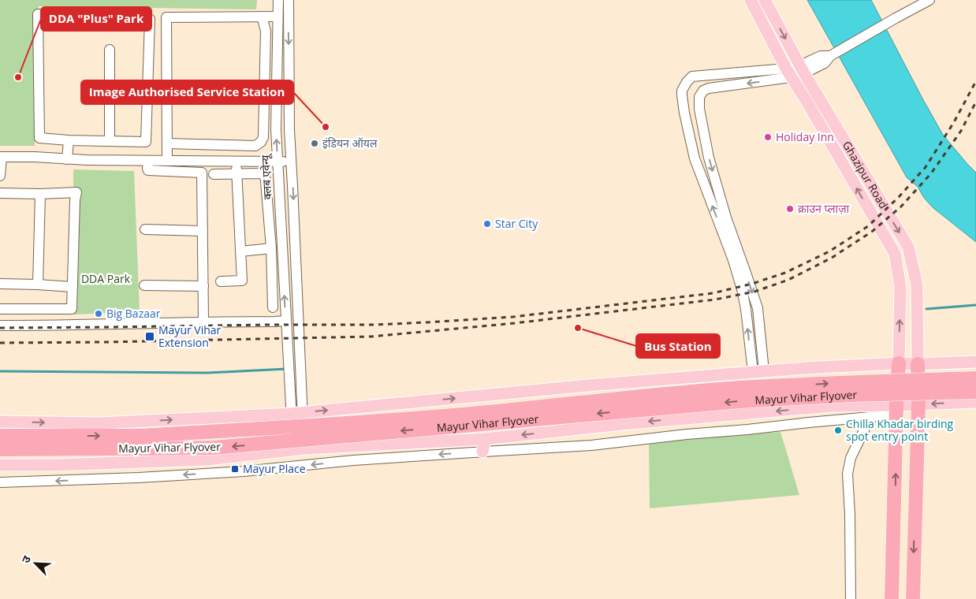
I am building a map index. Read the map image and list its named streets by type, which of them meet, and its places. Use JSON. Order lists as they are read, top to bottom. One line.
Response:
{"streets":{"highway":["Mayur Vihar Flyover"],"main road":["Ghazipur Road"],"street":["क्लब एवेन्यू"]},"parks":["DDA Park"],"places":{"other":["DDA \"Plus\" Park","Image Authorised Service Station","Holiday Inn","इंडियन ऑयल","क्राउन प्लाज़ा","Star City","Big Bazaar","Bus Station","Chilla Khadar birding spot entry point"],"transit":["Mayur Vihar Extension","Mayur Place"]},"north":"top left"}
